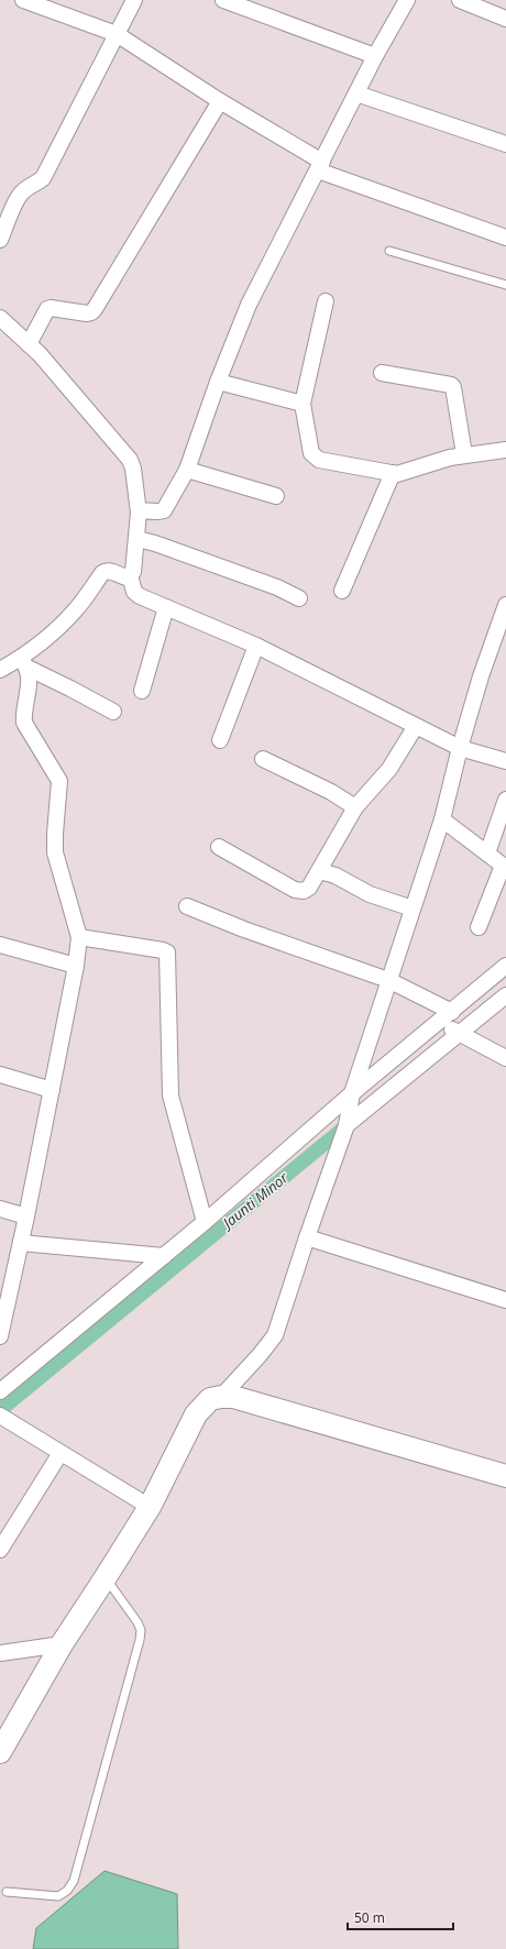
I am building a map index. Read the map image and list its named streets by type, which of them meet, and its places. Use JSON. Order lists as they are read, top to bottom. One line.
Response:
{"water":["Jaunti Minor"],"scale_bar":"50 m"}
